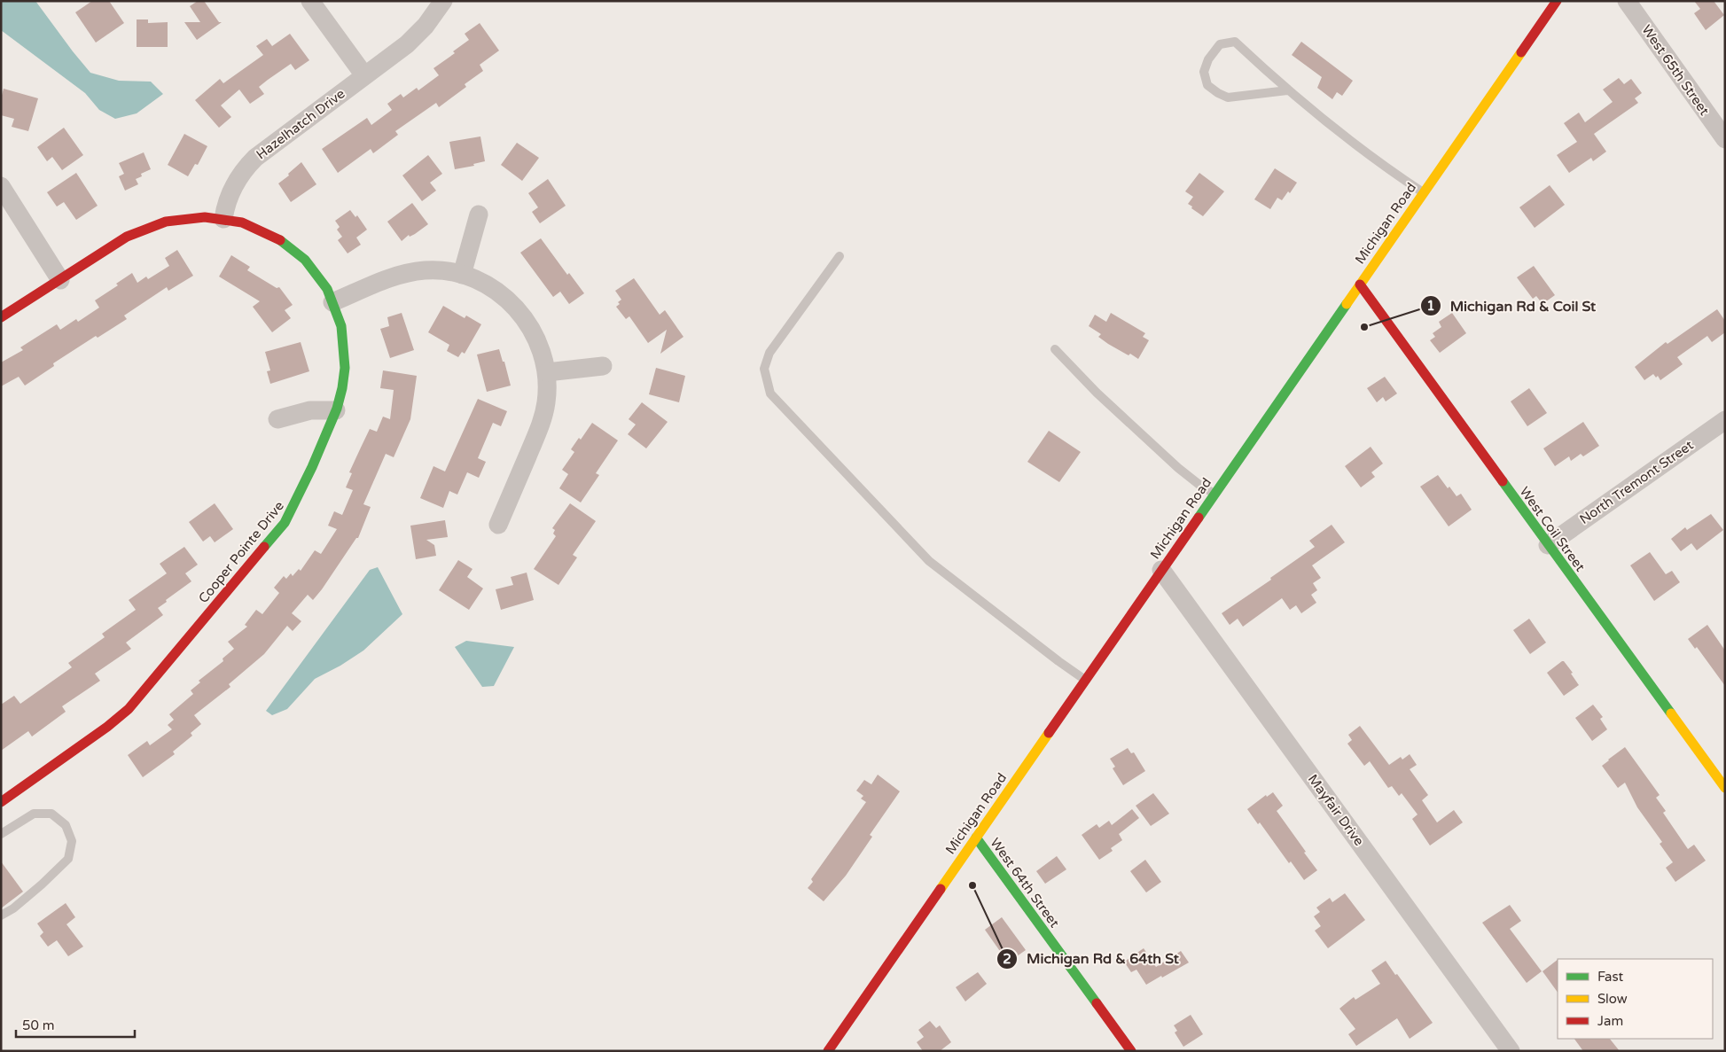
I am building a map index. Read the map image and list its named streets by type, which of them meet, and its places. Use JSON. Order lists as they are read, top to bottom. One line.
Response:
{"streets":{"street":["West 65th Street","Hazelhatch Drive","Michigan Road","North Tremont Street","West Coil Street","Cooper Pointe Drive","Mayfair Drive","West 64th Street"]},"crossings":[["Hazelhatch Drive","Cooper Pointe Drive"],["Michigan Road","West Coil Street"],["Michigan Road","Mayfair Drive"],["Michigan Road","West 64th Street"],["North Tremont Street","West Coil Street"]],"places":["Michigan Rd & Coil St","Michigan Rd & 64th St"],"legend":["Fast","Slow","Jam"],"scale_bar":"50 m"}
